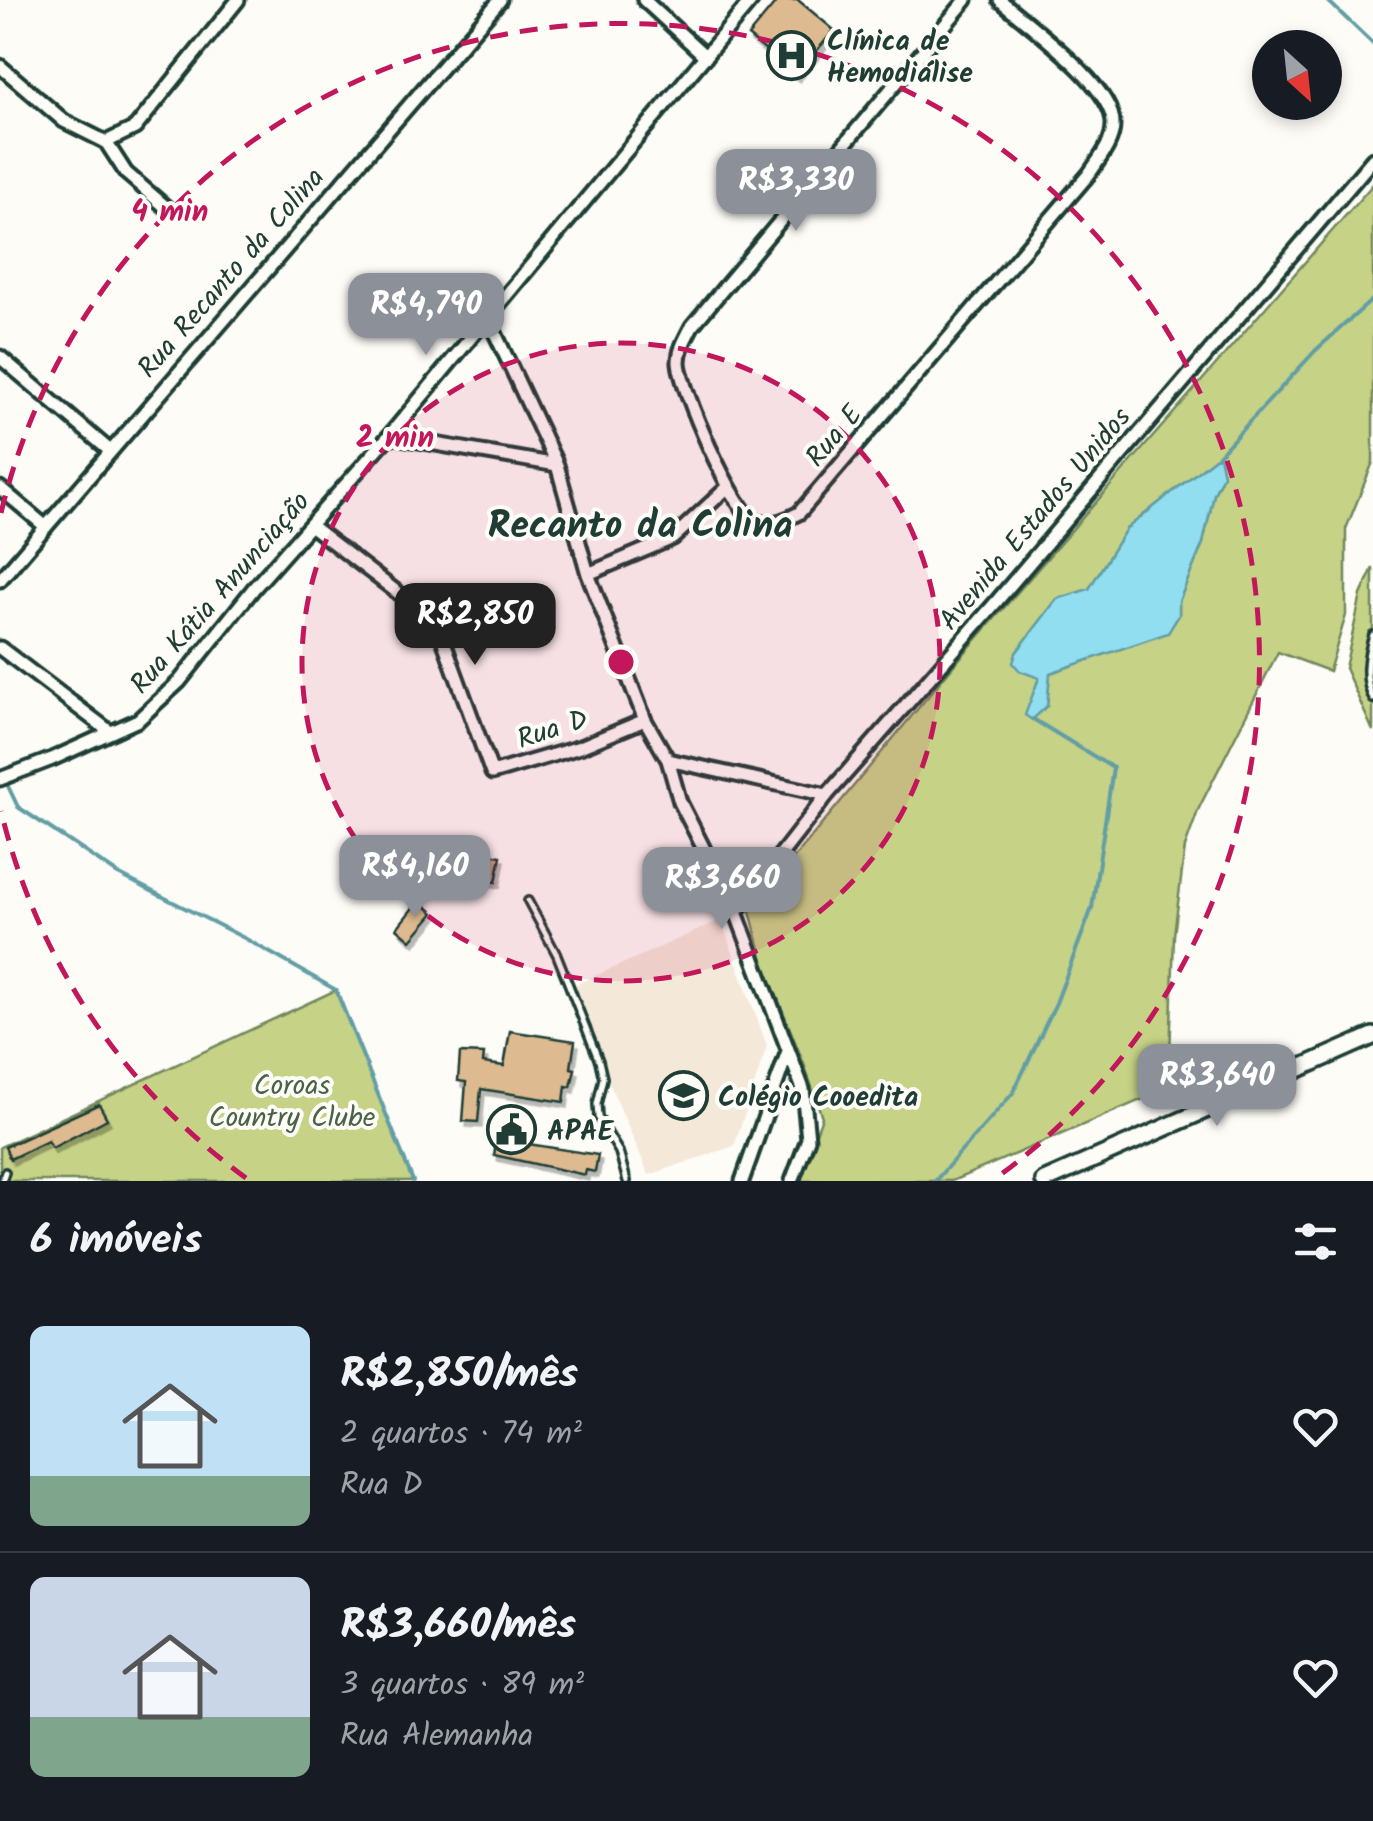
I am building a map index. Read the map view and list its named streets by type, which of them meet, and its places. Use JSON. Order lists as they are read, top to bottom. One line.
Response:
{"streets":{"street":["Rua Recanto da Colina","Rua E","Avenida Estados Unidos","Rua Kátia Anunciação","Rua D"]},"crossings":[["Rua Kátia Anunciação","Rua D"]],"districts":["Recanto da Colina"],"parks":["Coroas Country Clube"],"places":{"hospital":["Clínica de Hemodiálise"],"school or university":["Colégio Cooedita"],"public building":["APAE"]},"north":"bottom right","page":{"price":["R$3,330","R$4,790","R$2,850","R$4,160","R$3,660","R$3,640"],"heading":"6 imóveis","list":[{"name":"R$2,850/mês","note":"2 quartos · 74 m² · Rua D"},{"name":"R$3,660/mês","note":"3 quartos · 89 m² · Rua Alemanha"}]},"rings":["4 min","2 min"]}
